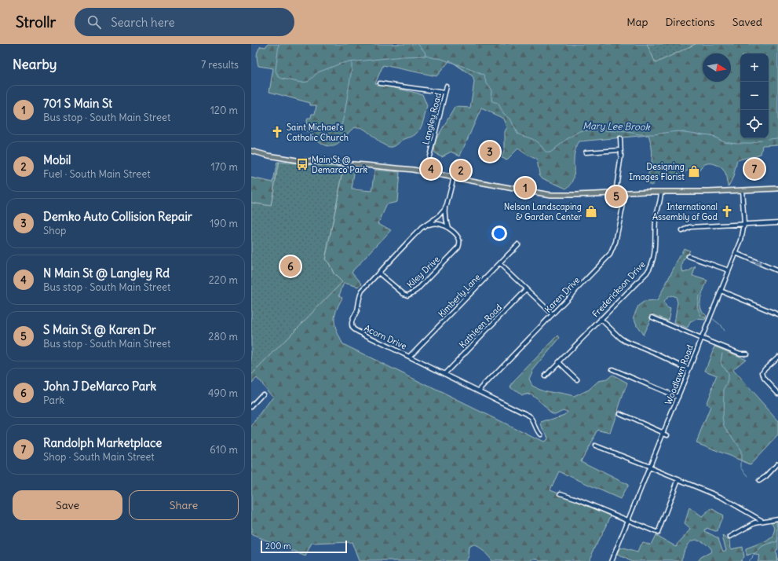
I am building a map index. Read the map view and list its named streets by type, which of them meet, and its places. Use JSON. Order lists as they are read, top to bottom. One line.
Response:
{"streets":{"street":["Langley Road","Kiley Drive","Frederickson Drive","Karen Drive","Kimberly Lane","Kathleen Road","Acorn Drive","Woodlawn Road"]},"crossings":[["Kiley Drive","Acorn Drive"],["Karen Drive","Acorn Drive"],["Kimberly Lane","Acorn Drive"],["Kathleen Road","Acorn Drive"]],"water":["Mary Lee Brook"],"places":{"church":["Saint Michael's Catholic Church","International Assembly of God"],"bus stop":["Main St @ Demarco Park"],"shop":["Designing Images Florist","Nelson Landscaping & Garden Center"]},"scale_bar":"200 m","north":"right","page":{"header":"Strollr","search":"Search here","nav":["Map","Directions","Saved"],"heading":["Nearby","7 results"],"map_buttons":["+","−"],"list":[{"mark":"1","name":"701 S Main St","note":"Bus stop · South Main Street","value":"120 m"},{"mark":"2","name":"Mobil","note":"Fuel · South Main Street","value":"170 m"},{"mark":"3","name":"Demko Auto Collision Repair","note":"Shop","value":"190 m"},{"mark":"4","name":"N Main St @ Langley Rd","note":"Bus stop · South Main Street","value":"220 m"},{"mark":"5","name":"S Main St @ Karen Dr","note":"Bus stop · South Main Street","value":"280 m"},{"mark":"6","name":"John J DeMarco Park","note":"Park","value":"490 m"},{"mark":"7","name":"Randolph Marketplace","note":"Shop · South Main Street","value":"610 m"}],"pins":["3","4","7","2","1","5","6"],"buttons":["Save","Share"],"scale":"200 m"}}
